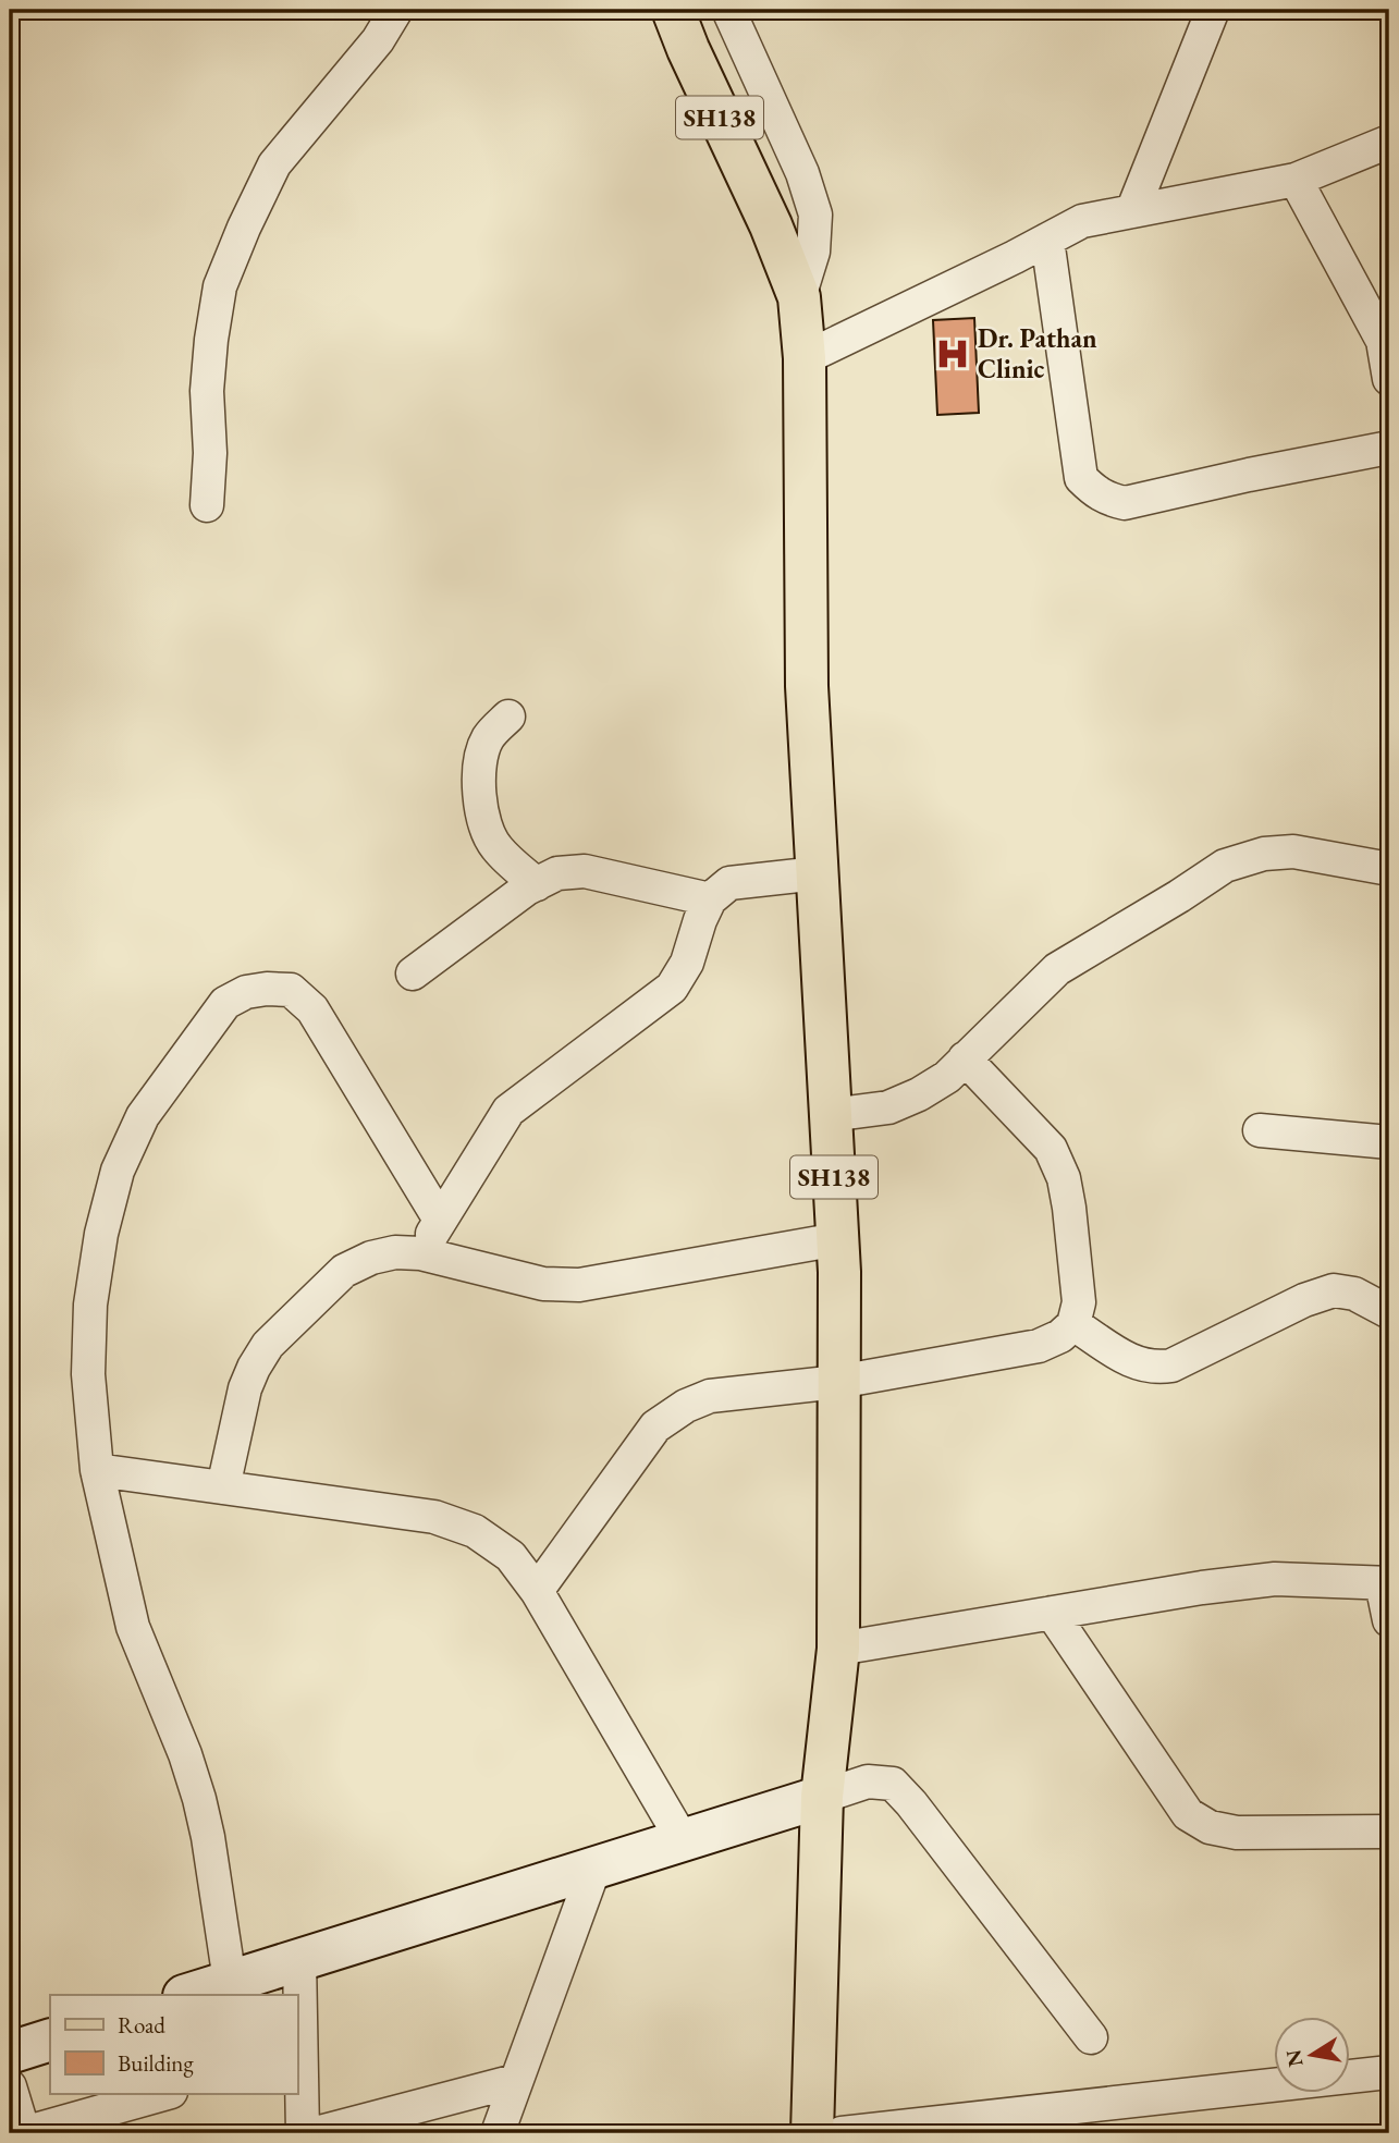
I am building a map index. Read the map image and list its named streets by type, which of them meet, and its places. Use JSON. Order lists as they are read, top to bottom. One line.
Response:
{"streets":{"main road":["SH138"]},"places":{"hospital":["Dr. Pathan Clinic"]},"legend":["Road","Building"],"north":"left"}
